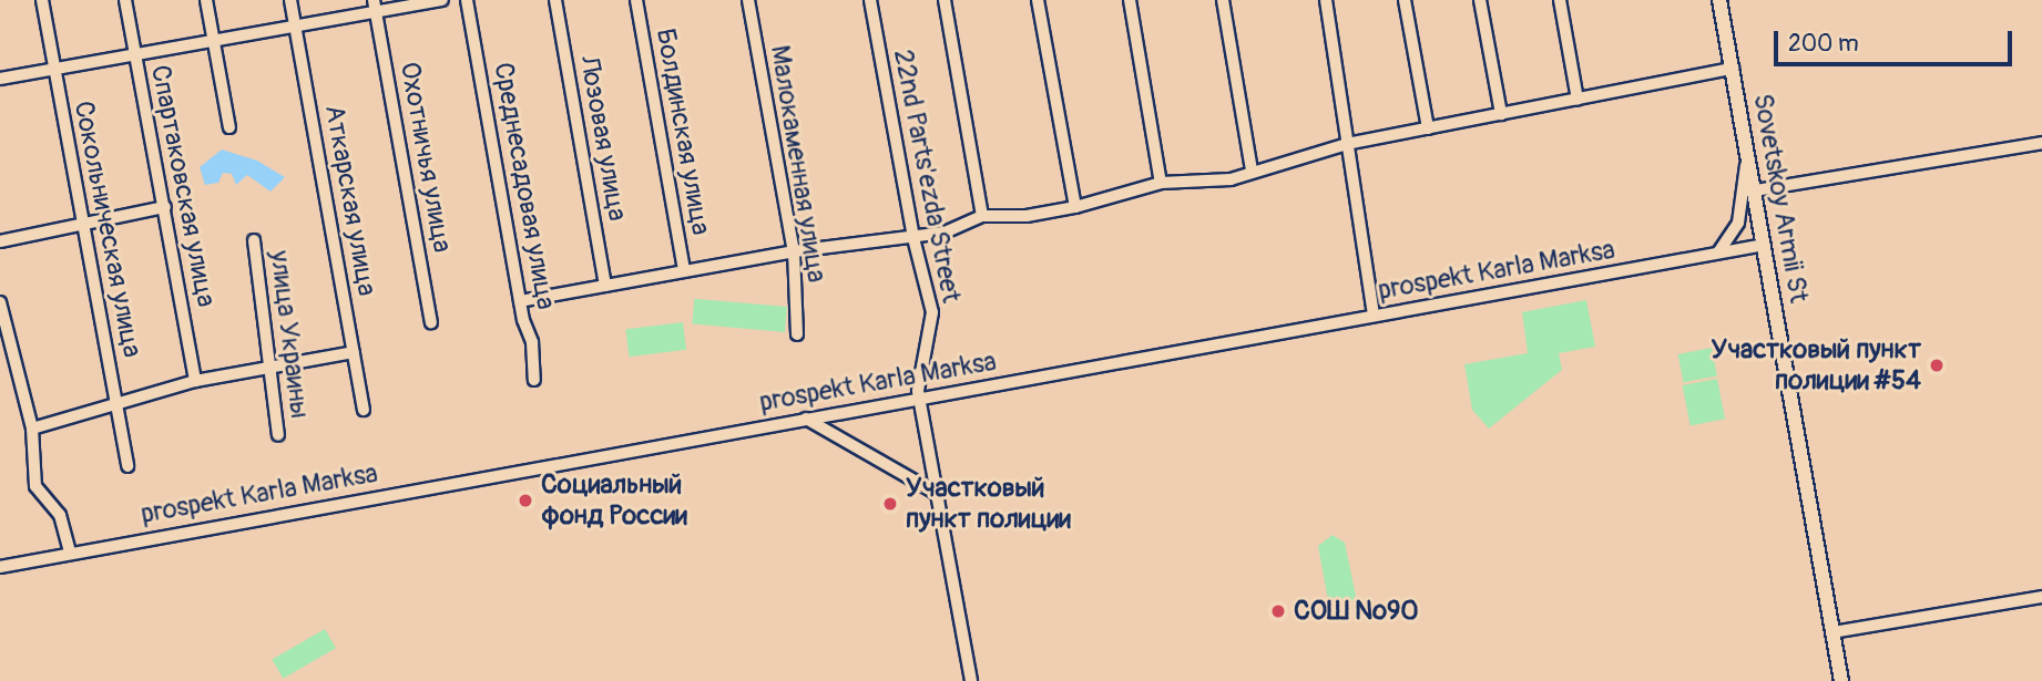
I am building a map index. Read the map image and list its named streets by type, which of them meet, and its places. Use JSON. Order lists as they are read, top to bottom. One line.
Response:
{"streets":{"main road":["Sovetskoy Armii St"],"street":["Болдинская улица","Лозовая улица","Охотничья улица","Малокаменная улица","22nd Parts'ezda Street","Спартаковская улица","Среднесадовая улица","Аткарская улица","Сокольническая улица","prospekt Karla Marksa","улица Украины"]},"crossings":[["22nd Parts'ezda Street","prospekt Karla Marksa"],["Sovetskoy Armii St","prospekt Karla Marksa"]],"places":["Участковый пункт полиции #54","Социальный фонд России","Участковый пункт полиции","СОШ №90"],"scale_bar":"200 m"}
